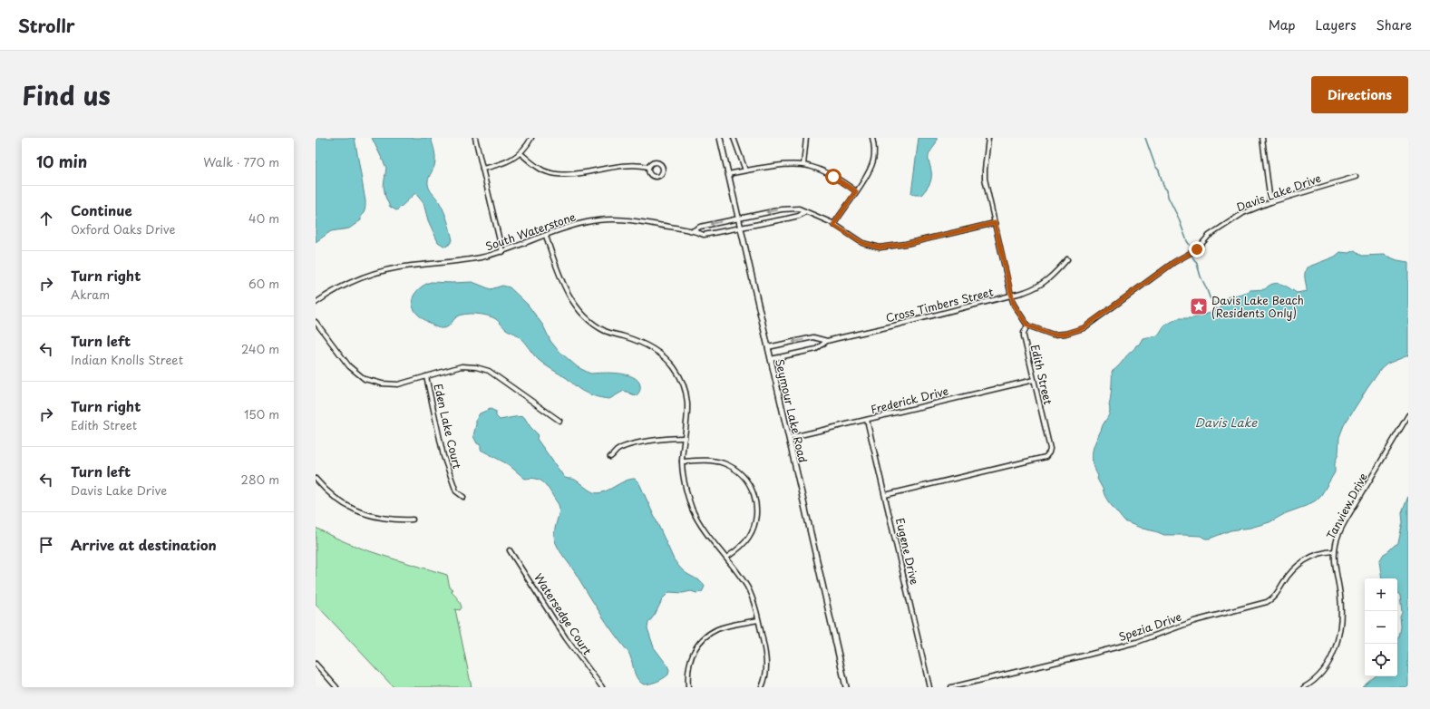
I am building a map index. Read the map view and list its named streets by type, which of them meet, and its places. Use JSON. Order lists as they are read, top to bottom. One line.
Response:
{"streets":{"street":["Davis Lake Drive","South Waterstone","Cross Timbers Street","Edith Street","Frederick Drive","Seymour Lake Road","Eden Lake Court","Tanview Drive","Eugene Drive","Watersedge Court","Spezia Drive"]},"crossings":[["Davis Lake Drive","Edith Street"],["South Waterstone","Seymour Lake Road"],["Cross Timbers Street","Seymour Lake Road"],["Edith Street","Frederick Drive"],["Edith Street","Eugene Drive"],["Frederick Drive","Seymour Lake Road"],["Frederick Drive","Eugene Drive"],["Tanview Drive","Spezia Drive"]],"water":["Davis Lake"],"places":{"place":["Davis Lake Beach (Residents Only)"]},"page":{"header":"Strollr","nav":["Map","Layers","Share"],"title":"Find us","buttons":"Directions","heading":["10 min","Walk · 770 m"],"list":[["Continue","Oxford Oaks Drive","40 m"],["Turn right","Akram","60 m"],["Turn left","Indian Knolls Street","240 m"],["Turn right","Edith Street","150 m"],["Turn left","Davis Lake Drive","280 m"],"Arrive at destination"],"map_buttons":["+","−"]}}
